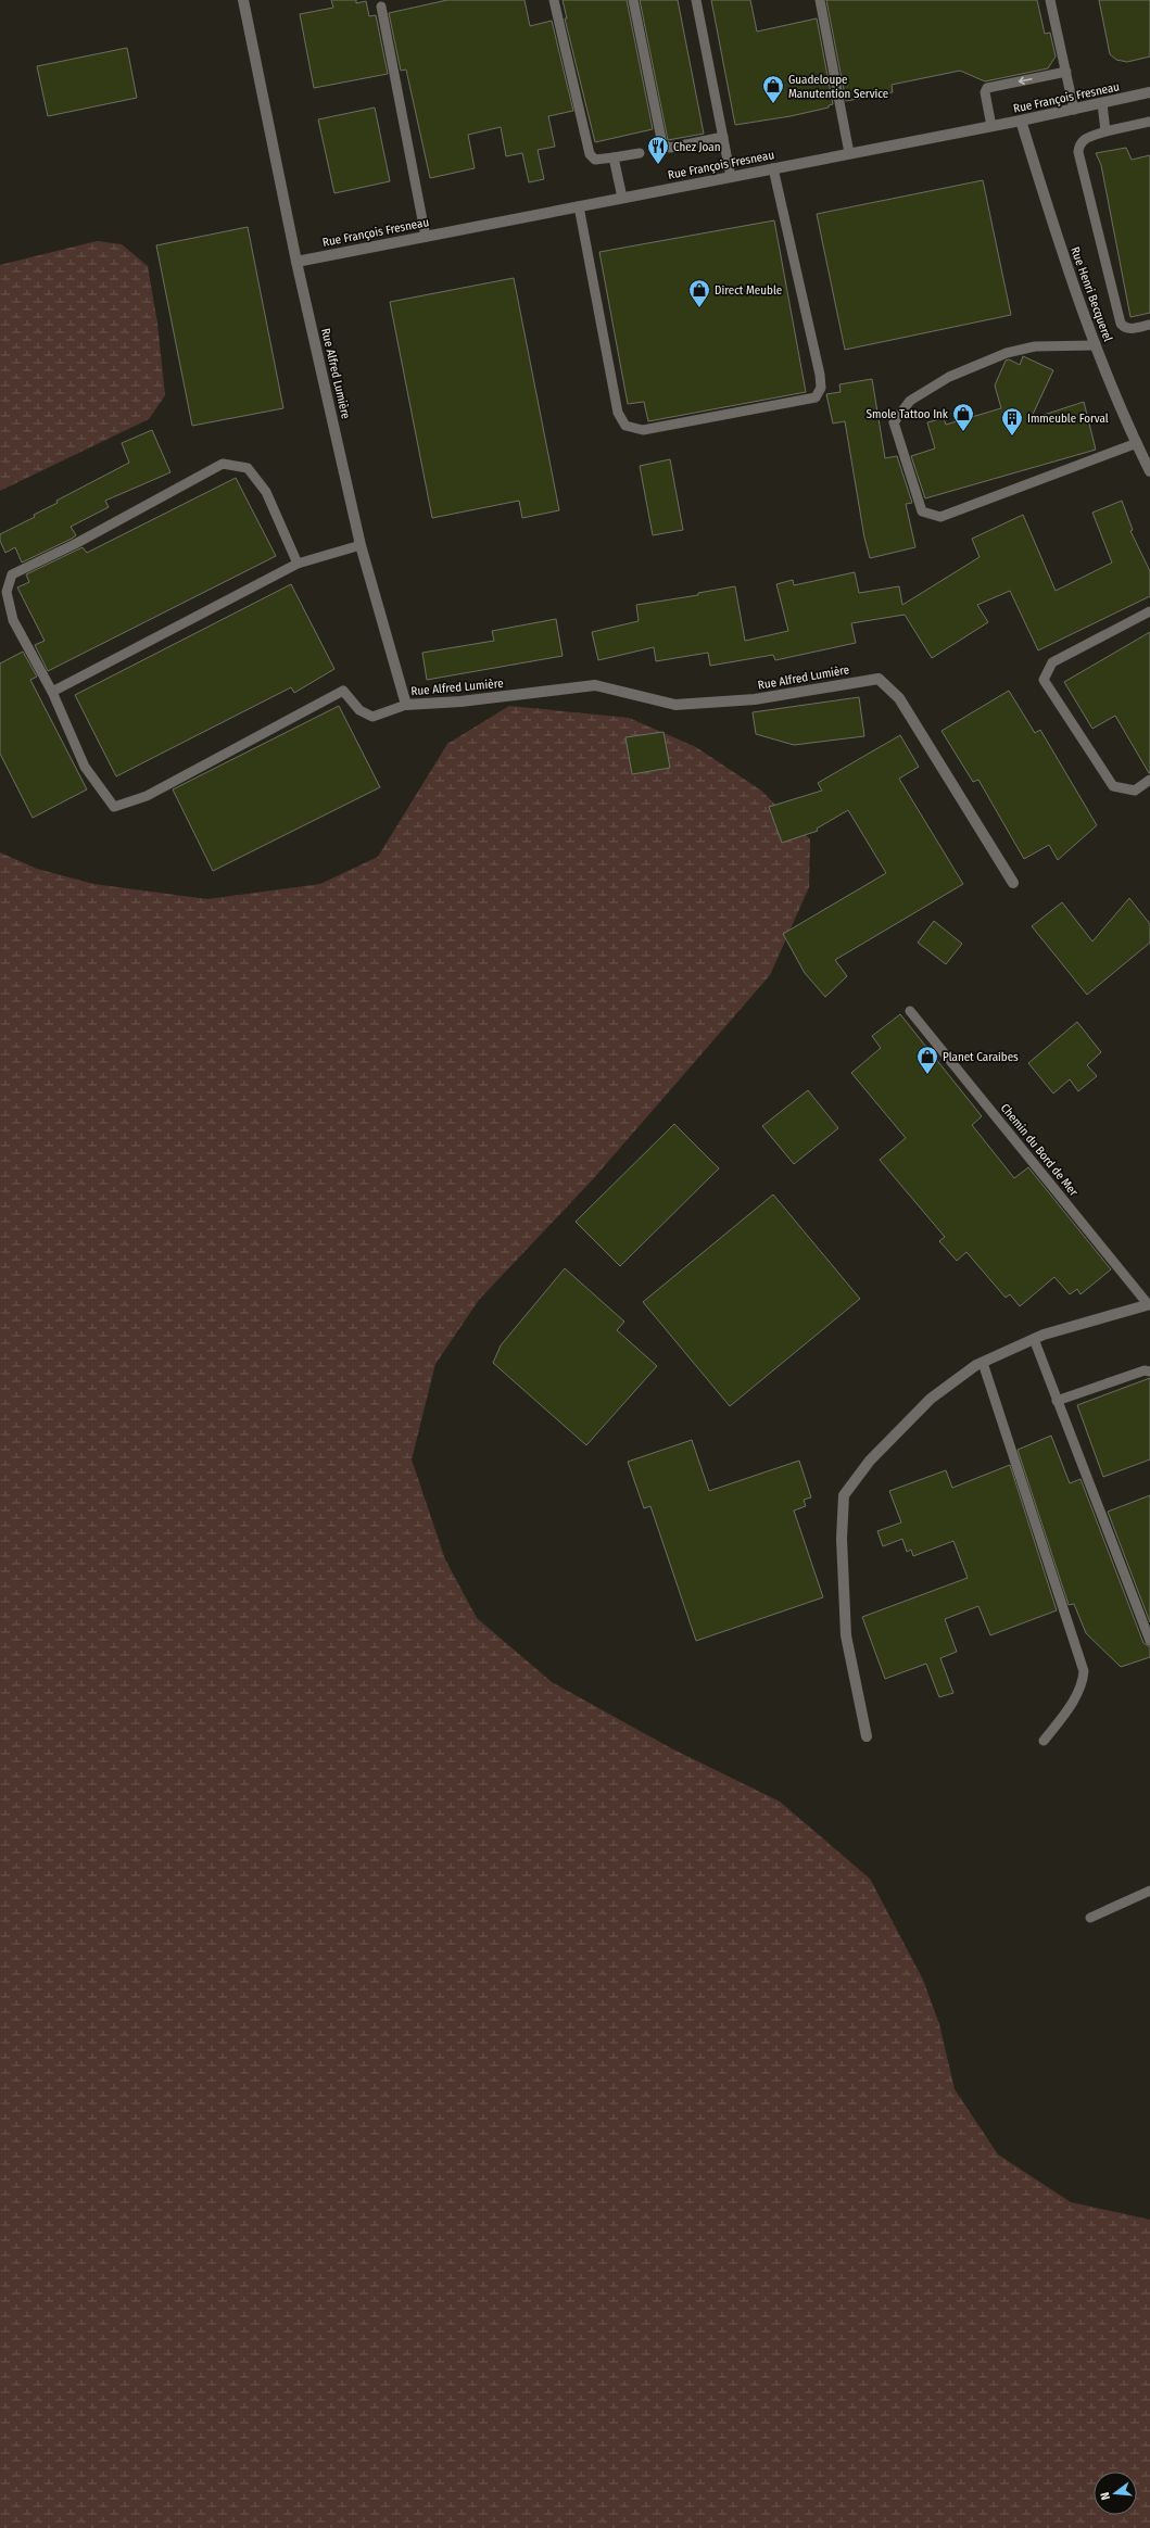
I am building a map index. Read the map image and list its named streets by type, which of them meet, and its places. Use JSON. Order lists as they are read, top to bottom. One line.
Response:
{"streets":{"street":["Rue François Fresneau","Rue Henri Becquerel","Rue Alfred Lumière"],"lane":["Chemin du Bord de Mer"]},"crossings":[["Rue François Fresneau","Rue Henri Becquerel"],["Rue François Fresneau","Rue Alfred Lumière"]],"places":{"shop":["Guadeloupe Manutention Service","Direct Meuble","Smole Tattoo Ink","Planet Caraibes"],"restaurant":["Chez Joan"],"building":["Immeuble Forval"]},"north":"left"}
